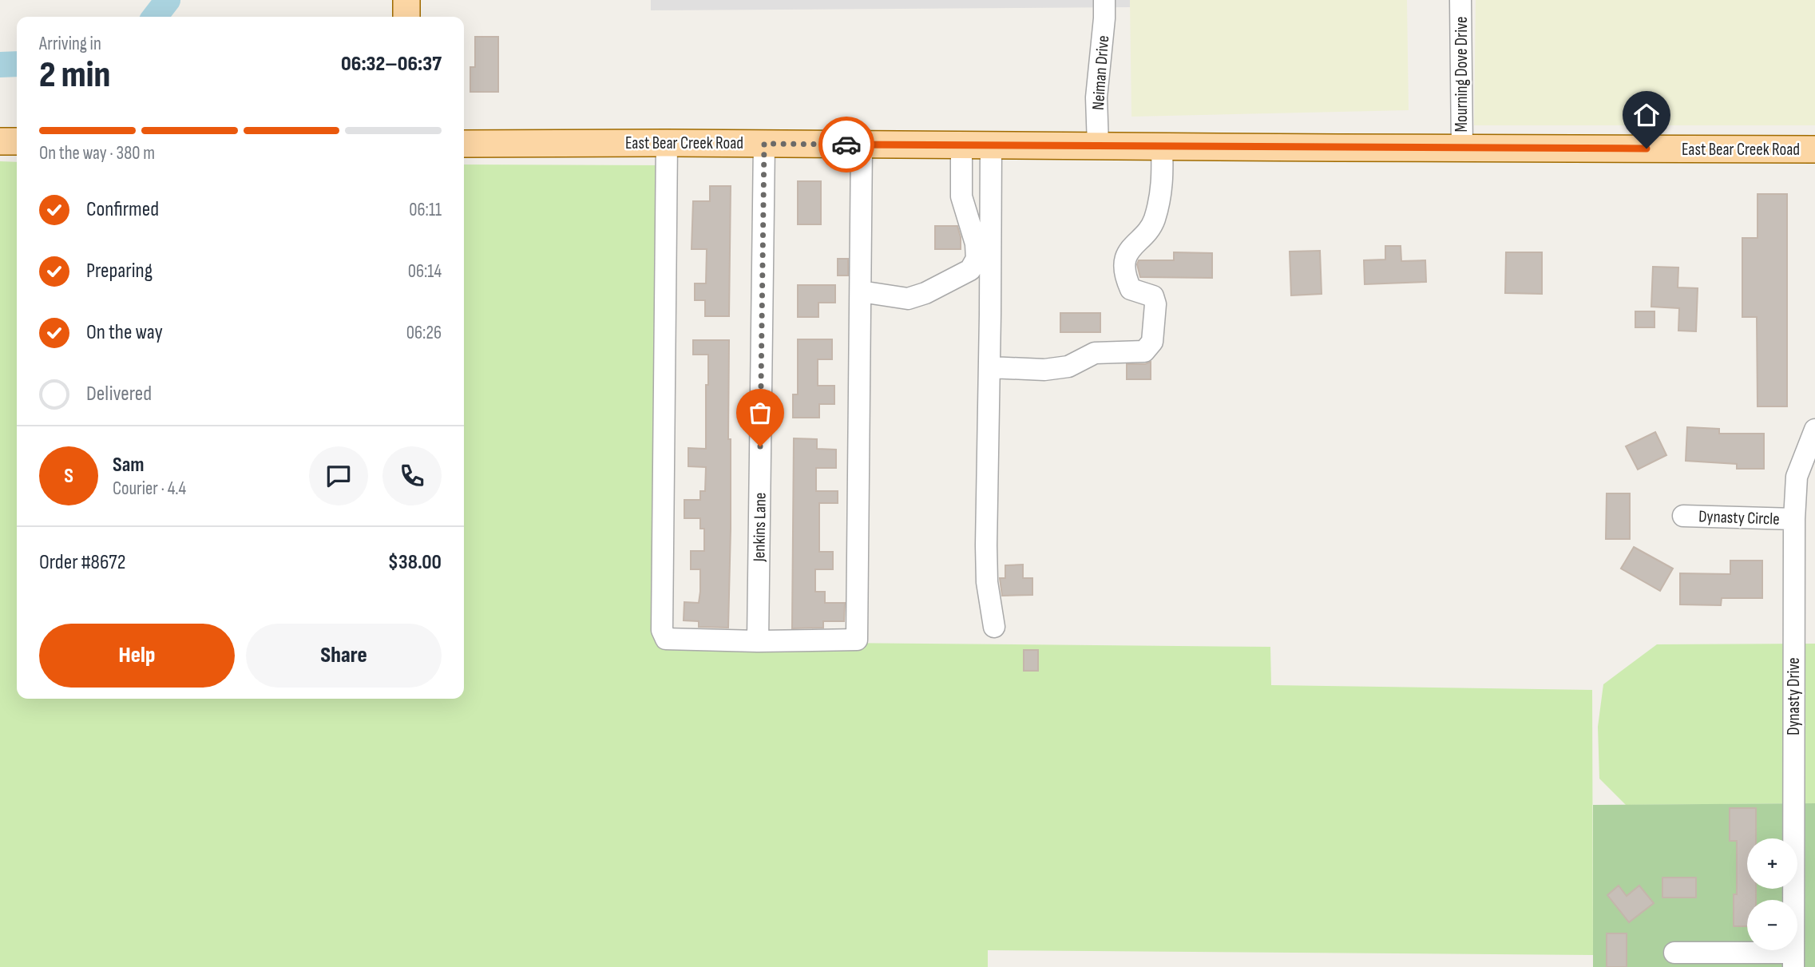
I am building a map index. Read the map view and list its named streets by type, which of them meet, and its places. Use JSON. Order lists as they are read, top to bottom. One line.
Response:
{"streets":{"main road":["East Bear Creek Road"],"street":["Neiman Drive","Mourning Dove Drive","Dynasty Circle","Jenkins Lane","Dynasty Drive"]},"crossings":[["Neiman Drive","East Bear Creek Road"],["Mourning Dove Drive","East Bear Creek Road"],["East Bear Creek Road","Jenkins Lane"],["Dynasty Circle","Dynasty Drive"]],"page":{"heading":["2 min","Arriving in","06:32–06:37"],"panel":["Sam","Courier · 4.4","Order #8672","$38.00"],"bar":"On the way · 380 m","list":[["Confirmed","06:11"],["Preparing","06:14"],["On the way","06:26"],"Delivered"],"round":"S","buttons":["Help","Share"],"map_buttons":["+","−"]}}
